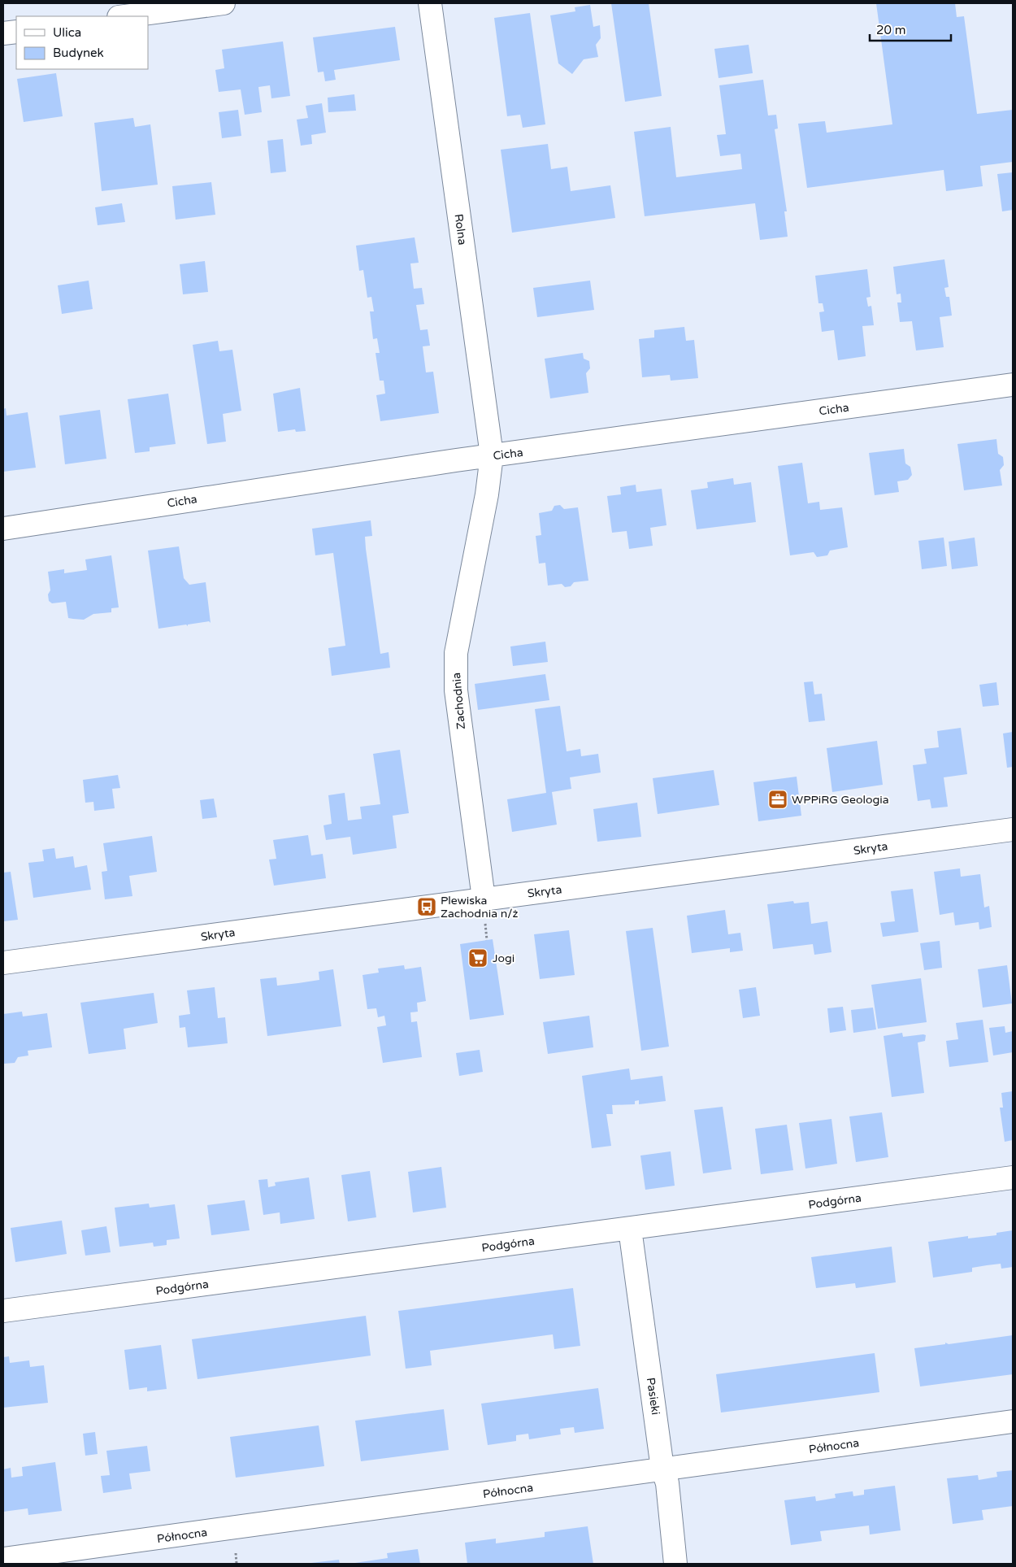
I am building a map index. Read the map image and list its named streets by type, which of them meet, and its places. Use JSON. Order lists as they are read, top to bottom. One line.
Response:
{"streets":{"street":["Rolna","Cicha","Zachodnia","Skryta","Podgórna","Pasieki","Północna"]},"crossings":[["Rolna","Cicha"],["Rolna","Zachodnia"],["Cicha","Zachodnia"],["Zachodnia","Skryta"],["Podgórna","Pasieki"],["Pasieki","Północna"]],"places":{"office":["WPPiRG Geologia"],"bus stop":["Plewiska Zachodnia n/ż"],"supermarket":["Jogi"]},"legend":["Ulica","Budynek"],"scale_bar":"20 m"}
